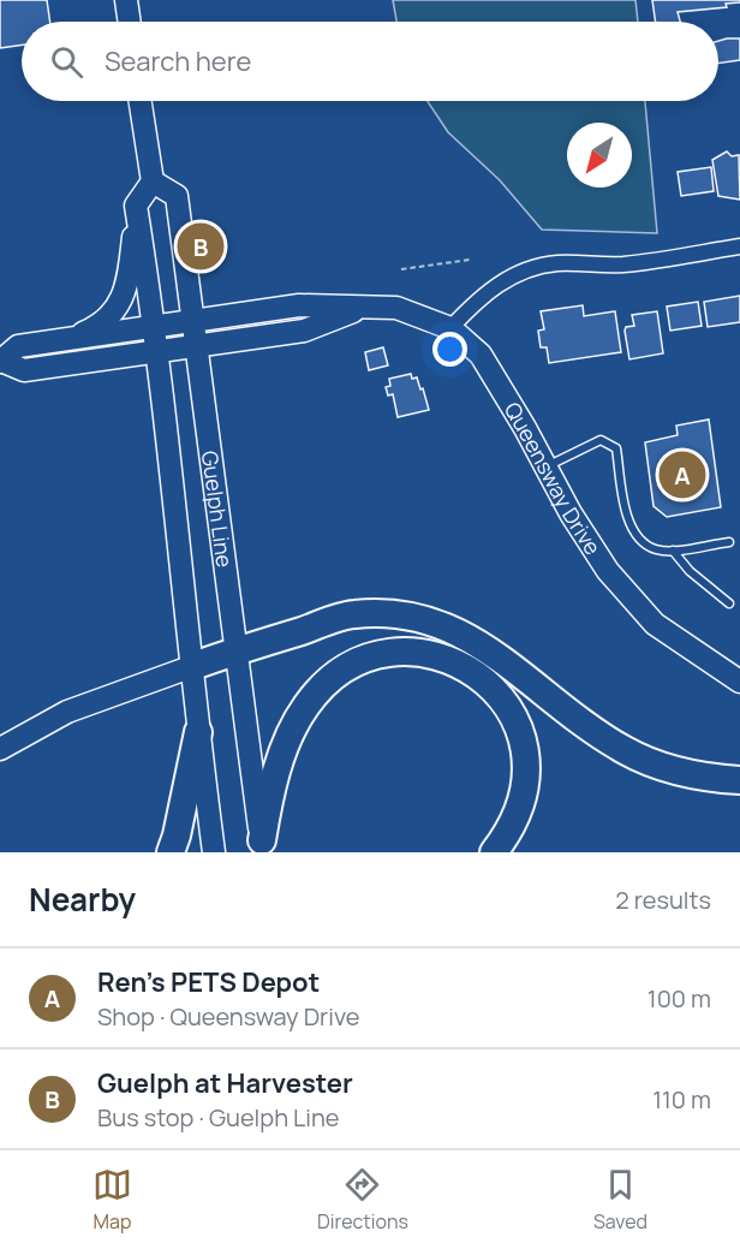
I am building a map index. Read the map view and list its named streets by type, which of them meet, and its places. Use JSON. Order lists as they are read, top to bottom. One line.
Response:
{"streets":{"main road":["Queensway Drive","Guelph Line"]},"crossings":[["Queensway Drive","Guelph Line"]],"north":"bottom left","page":{"search":"Search here","pins":["B","A"],"heading":["Nearby","2 results"],"list":[{"mark":"A","name":"Ren's PETS Depot","note":"Shop · Queensway Drive","value":"100 m"},{"mark":"B","name":"Guelph at Harvester","note":"Bus stop · Guelph Line","value":"110 m"}],"nav":["Map","Directions","Saved"]}}
